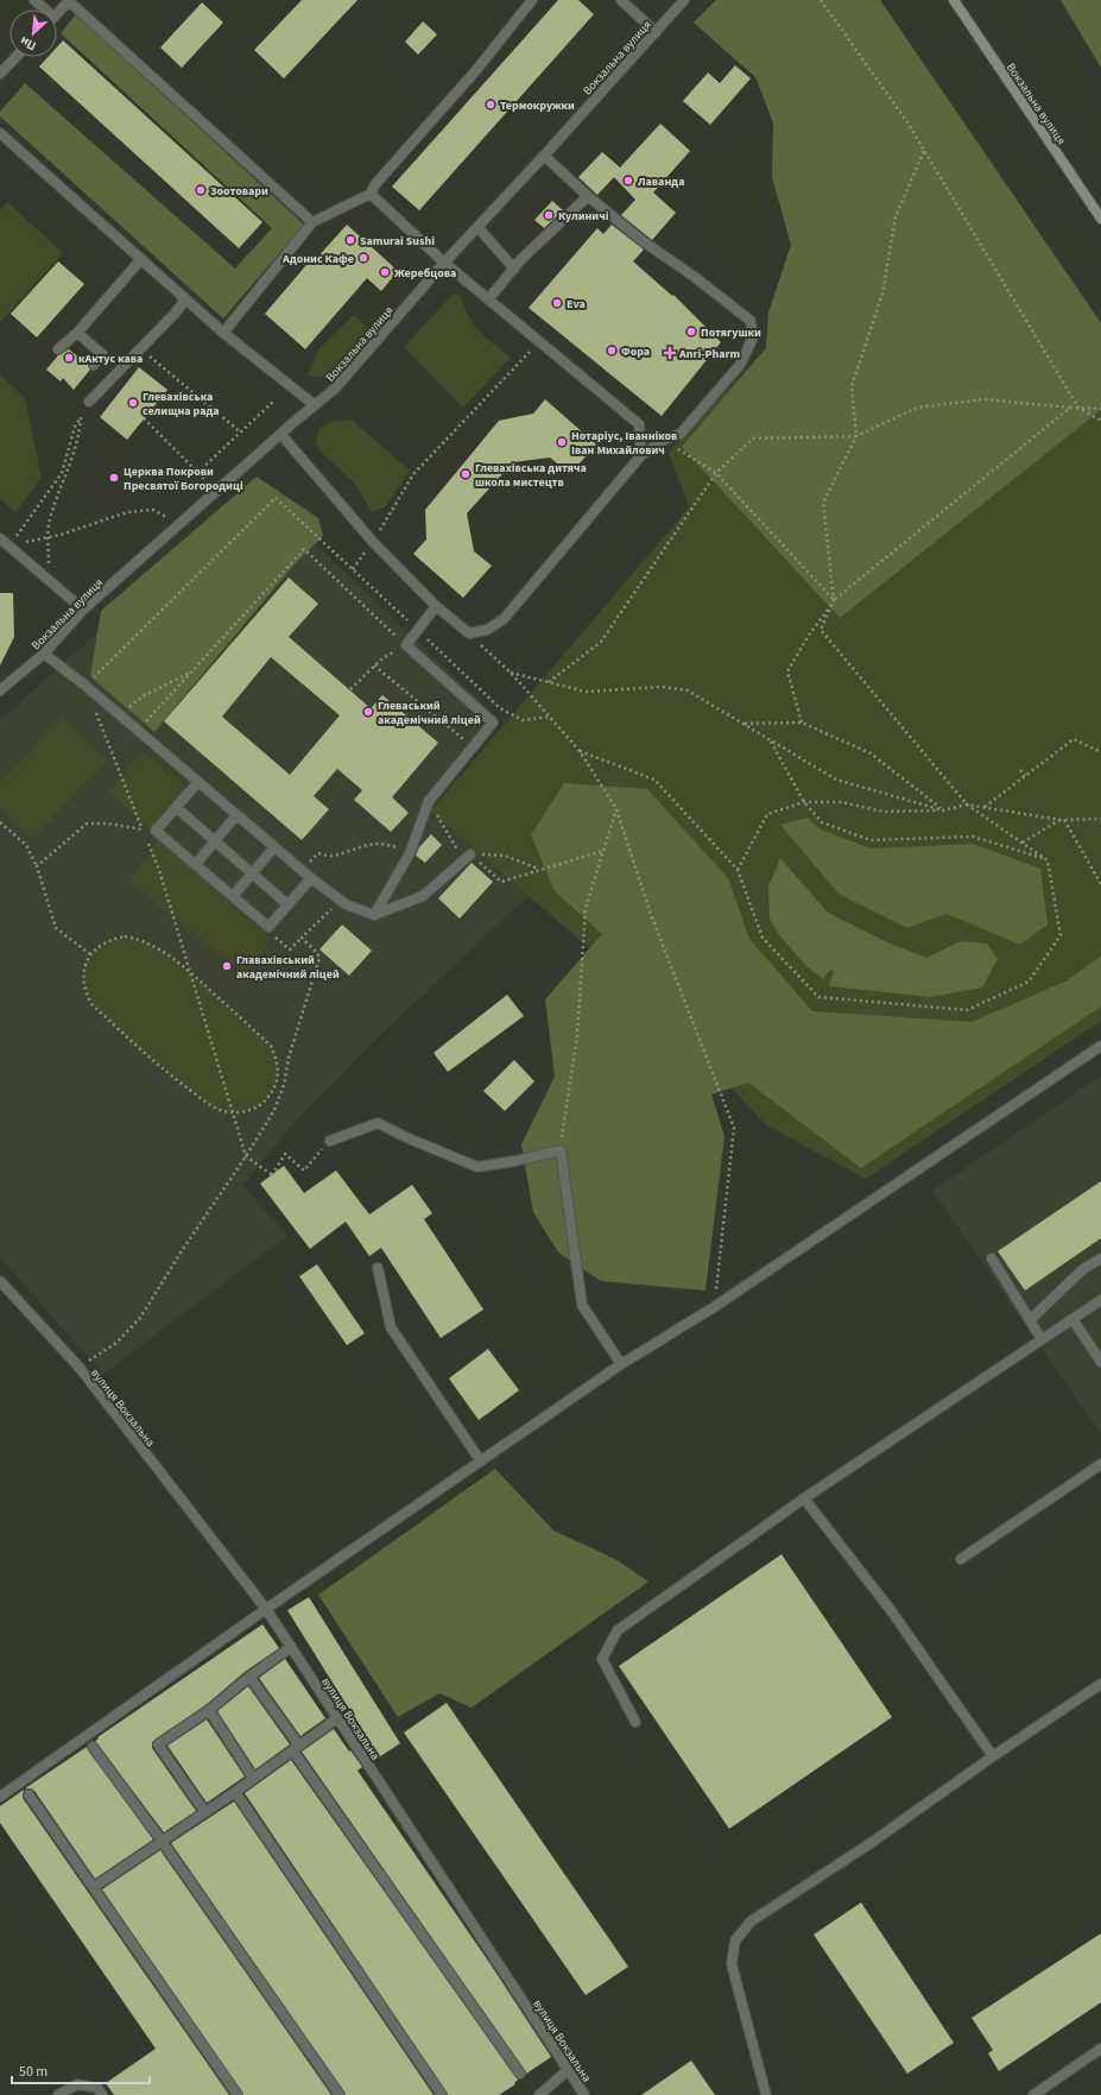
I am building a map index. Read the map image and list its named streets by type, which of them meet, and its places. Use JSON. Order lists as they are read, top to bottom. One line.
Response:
{"streets":{"street":["Вокзальна вулиця","вулиця Вокзальна"]},"places":{"other":["Термокружки","Лаванда","Зоотовари","Кулиничі","Samurai Sushi","Адонис Кафе","Жеребцова","Eva","Потягушки","Фора","кАктус кава","Глевахівська селищна рада","Нотаріус, Іванніков Іван Михайлович","Глевахівська дитяча школа мистецтв","Церква Покрови Пресвятої Богородиці","Глеваський академічний ліцей","Главахівський академічний ліцей"],"health":["Anri-Pharm"]},"scale_bar":"50 m","north":"bottom left"}
